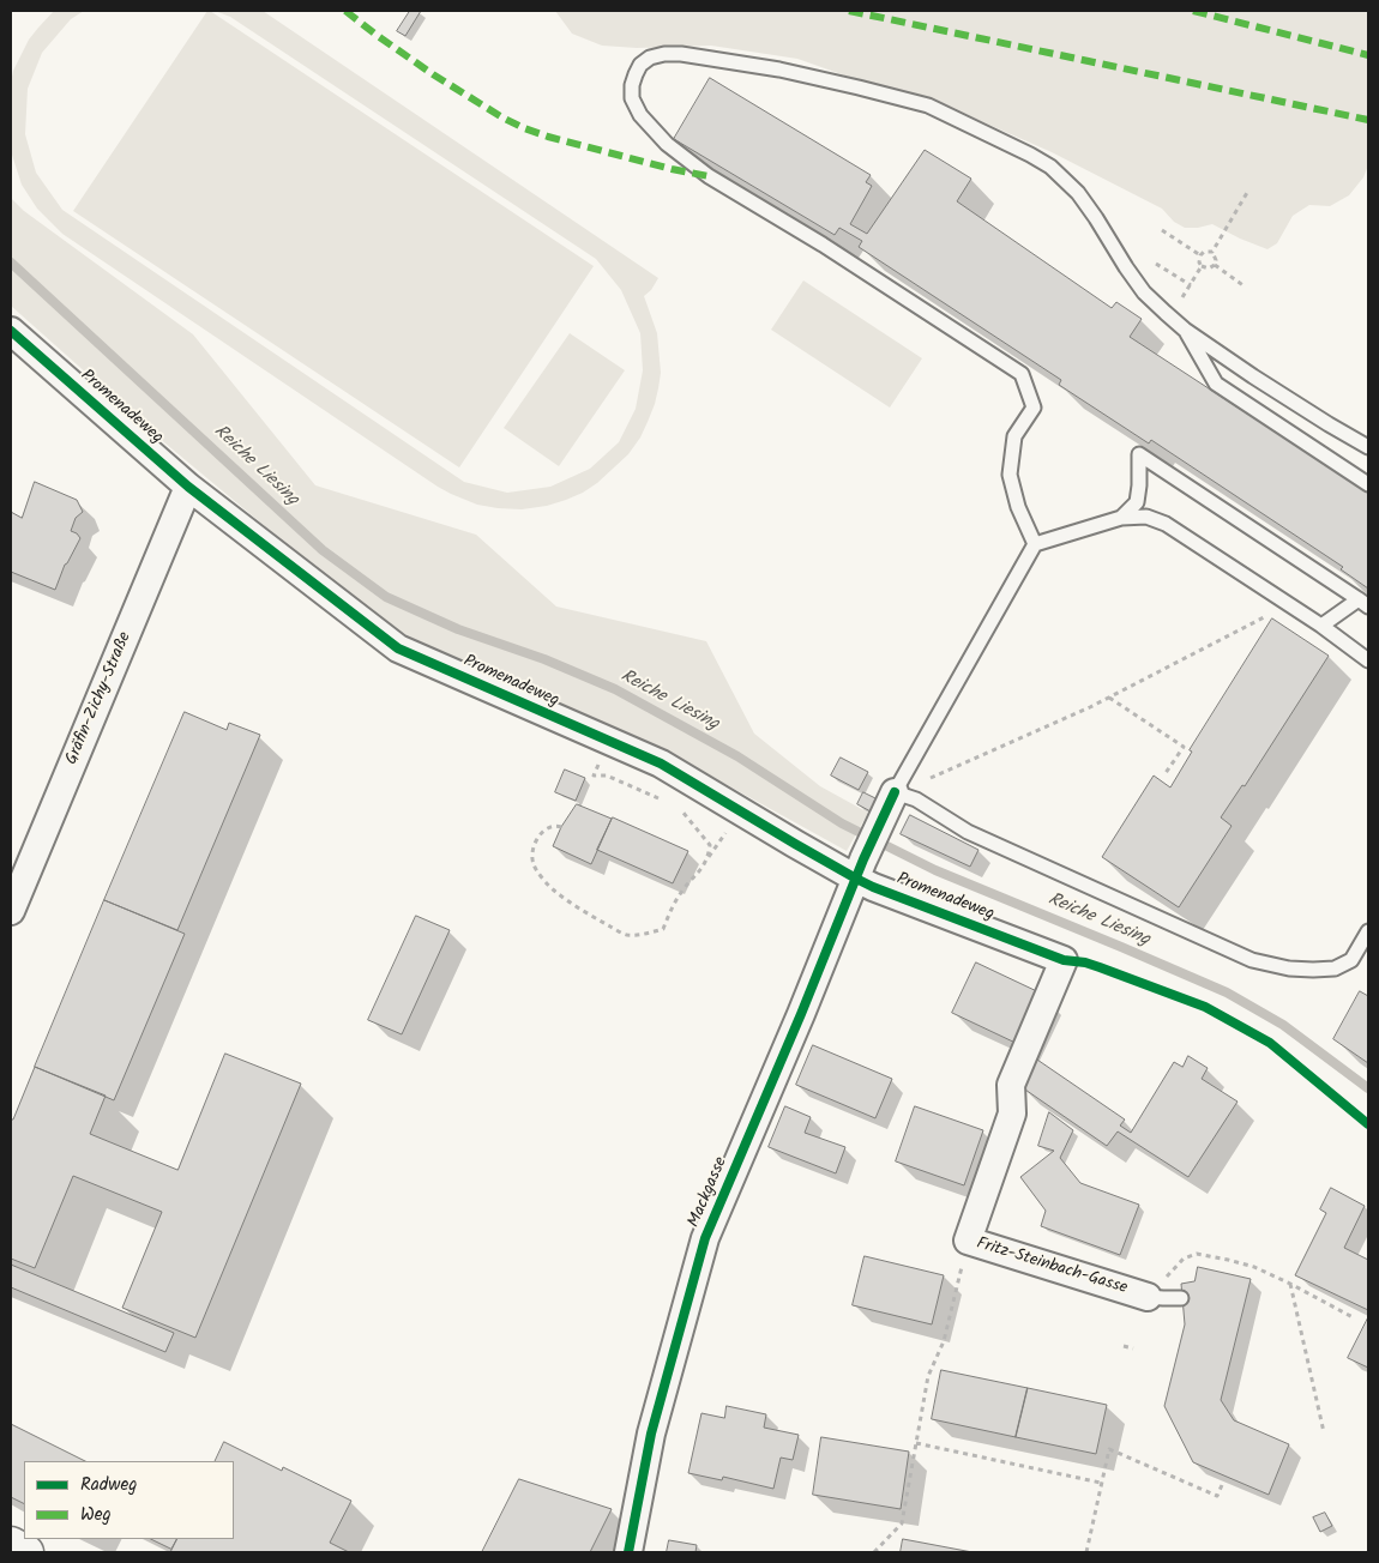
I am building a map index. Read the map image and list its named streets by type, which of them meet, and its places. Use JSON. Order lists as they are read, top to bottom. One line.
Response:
{"streets":{"street":["Promenadeweg","Gräfin-Zichy-Straße","Mackgasse","Fritz-Steinbach-Gasse"]},"crossings":[["Promenadeweg","Gräfin-Zichy-Straße"],["Promenadeweg","Mackgasse"],["Promenadeweg","Fritz-Steinbach-Gasse"]],"water":["Reiche Liesing"],"legend":["Radweg","Weg"]}
